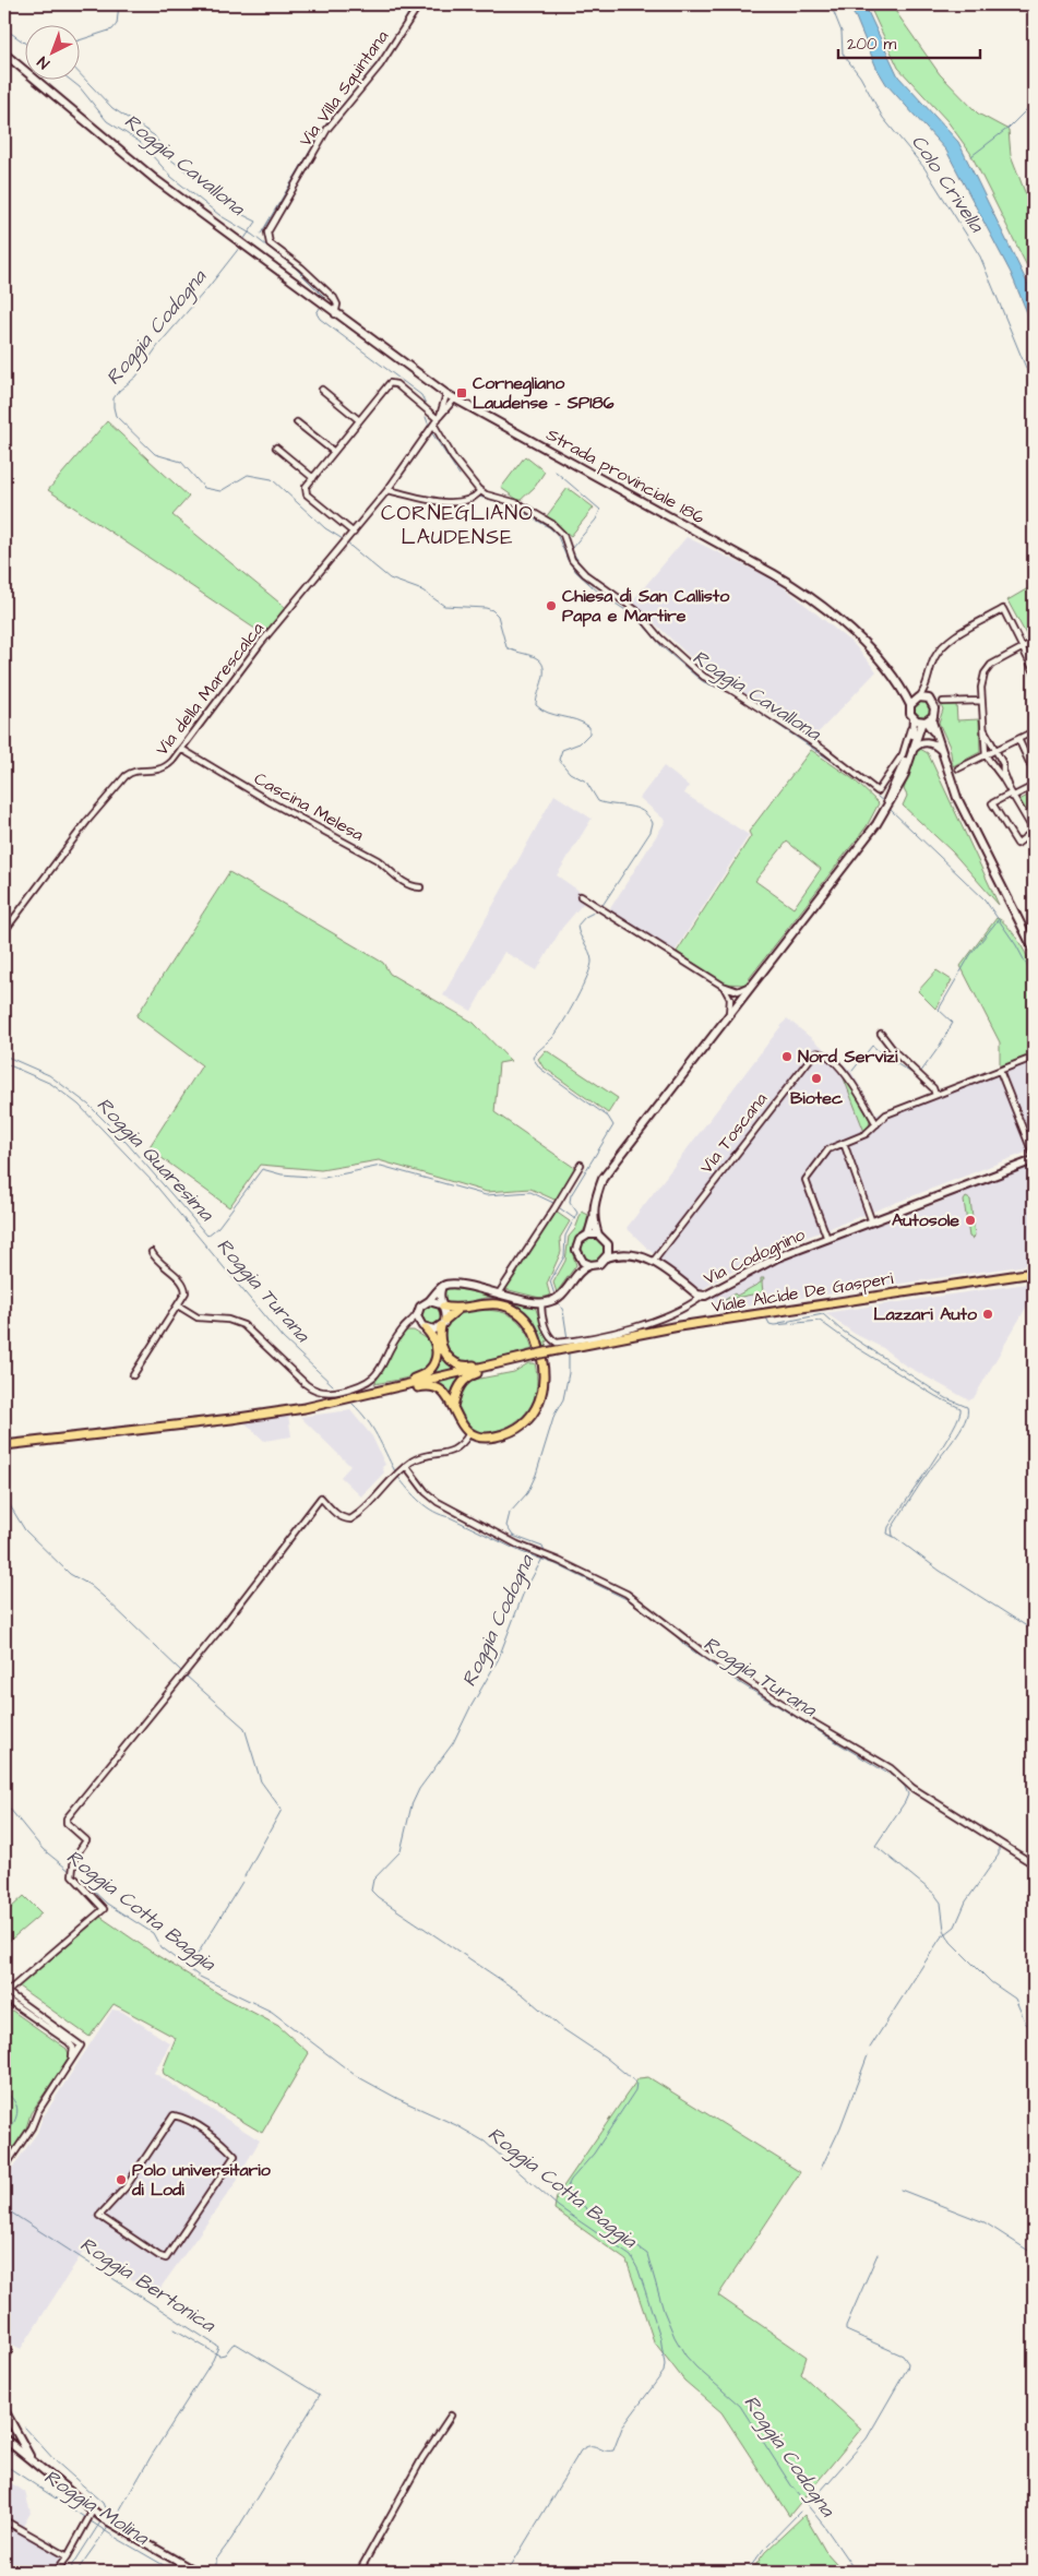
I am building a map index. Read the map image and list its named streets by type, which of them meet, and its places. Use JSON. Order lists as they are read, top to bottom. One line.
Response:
{"streets":{"main road":["Strada provinciale 186","Via Codognino","Viale Alcide De Gasperi"],"street":["Via Villa Squintana","Via della Marescalca","Cascina Melesa","Via Toscana"]},"crossings":[["Via Villa Squintana","Strada provinciale 186"],["Via della Marescalca","Cascina Melesa"],["Via Codognino","Viale Alcide De Gasperi"]],"districts":["CORNEGLIANO LAUDENSE"],"water":["Roggia Cavallona","Colo Crivella","Roggia Codogna","Roggia Quaresima","Roggia Turana","Roggia Cotta Baggia","Roggia Bertonica","Roggia Molina"],"places":{"transit":["Cornegliano Laudense - SP186"],"other":["Chiesa di San Callisto Papa e Martire","Nord Servizi","Biotec","Autosole","Lazzari Auto","Polo universitario di Lodi"]},"scale_bar":"200 m","north":"bottom left"}
